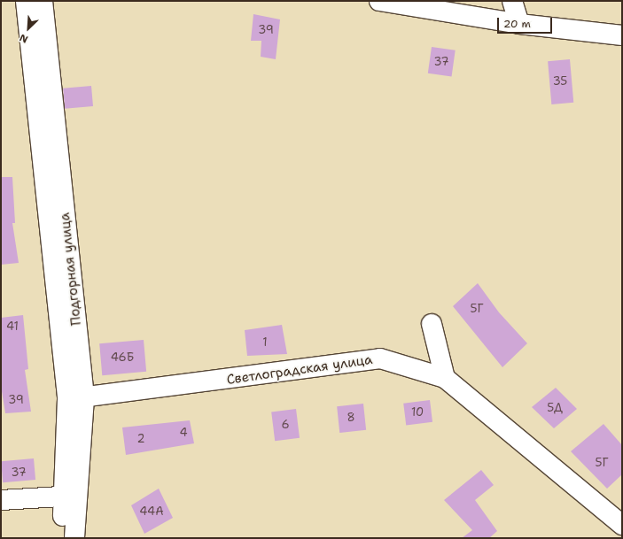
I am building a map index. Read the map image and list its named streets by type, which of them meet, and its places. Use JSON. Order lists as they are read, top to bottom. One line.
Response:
{"streets":{"street":["Подгорная улица","Светлоградская улица"]},"crossings":[["Подгорная улица","Светлоградская улица"]],"house_numbers":["39","37","35","5Г","41","1","46Б","39","5Д","10","8","6","4","2","5Г","37","44А"],"scale_bar":"20 m","north":"bottom left"}
